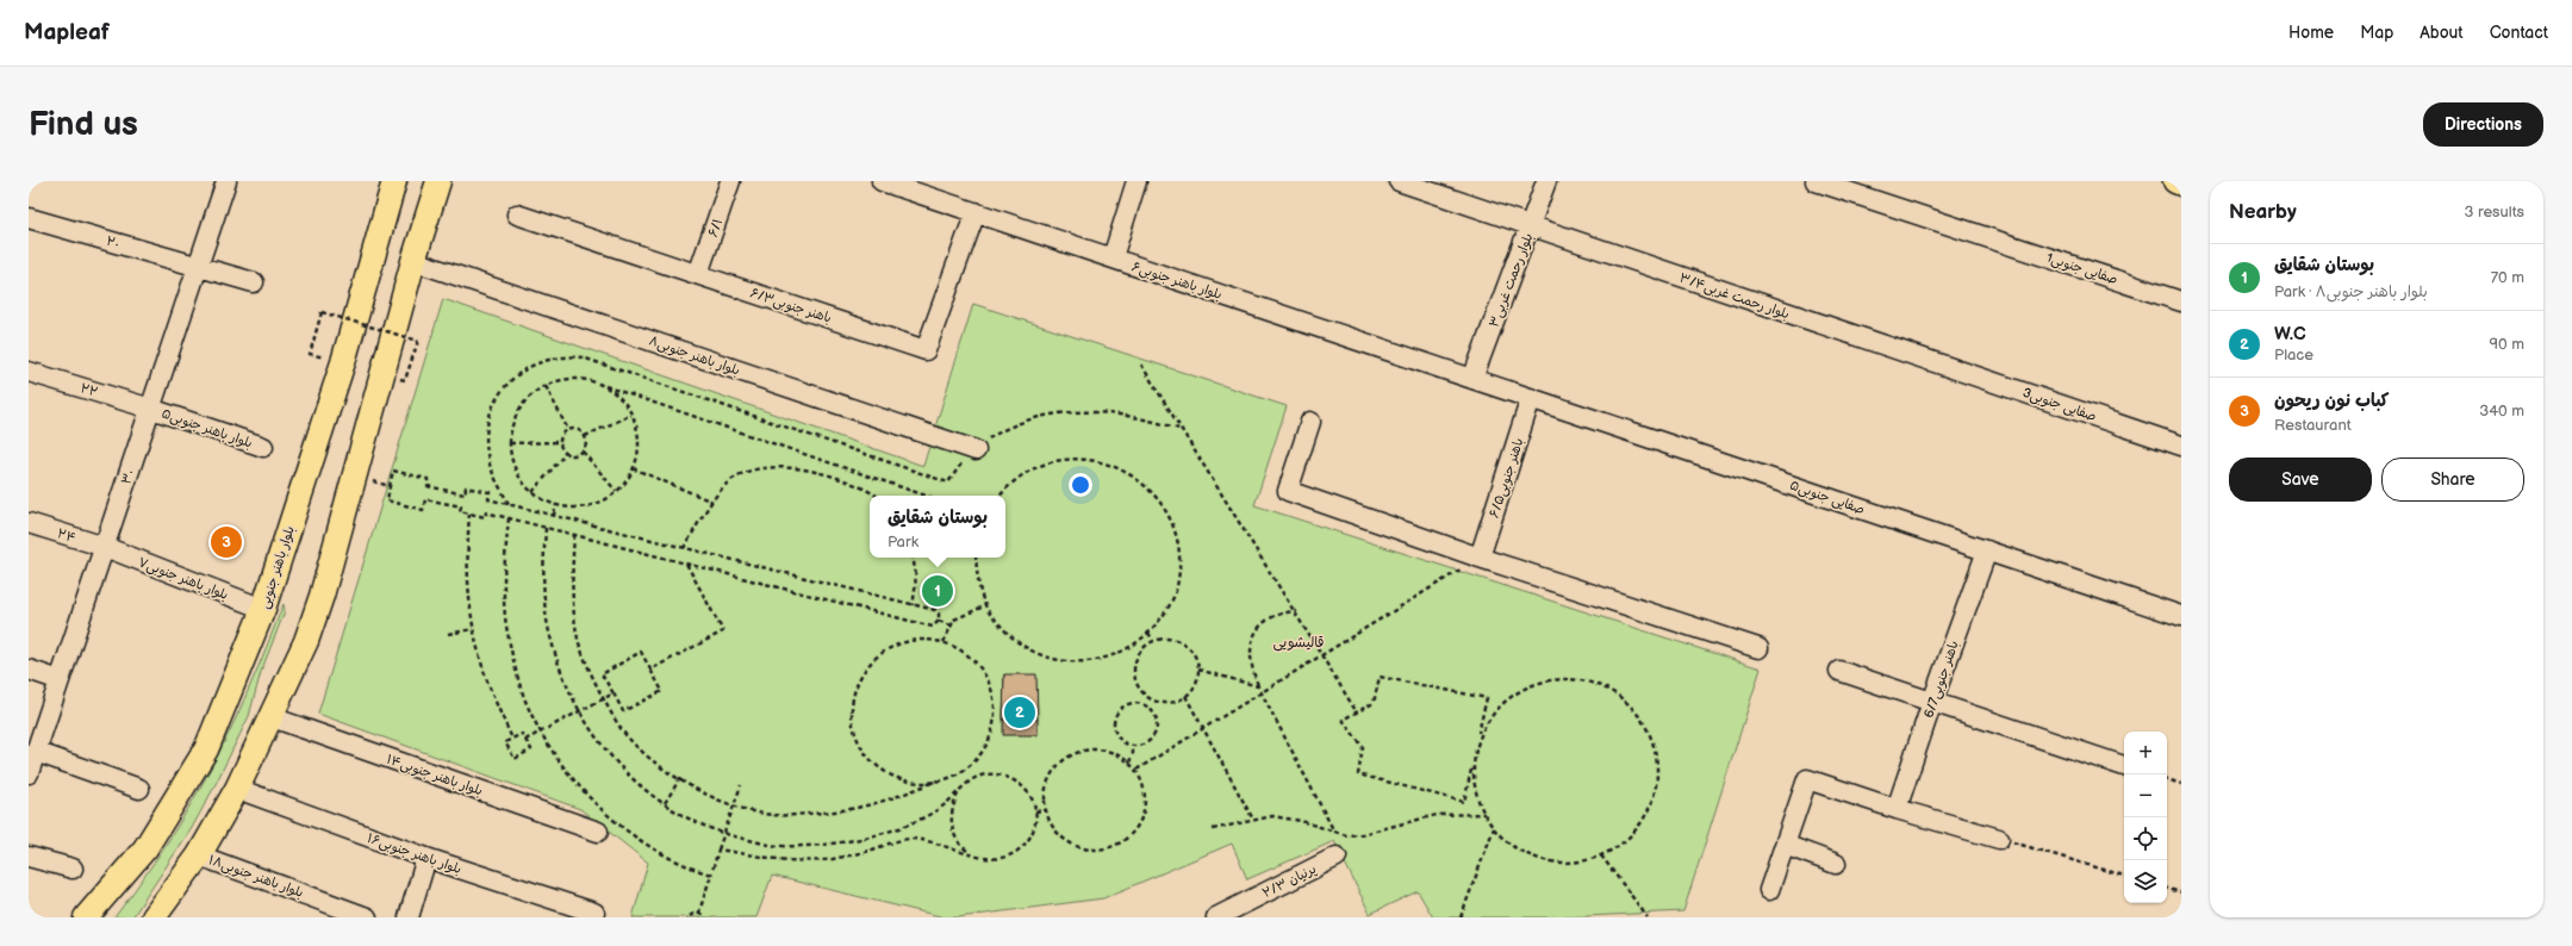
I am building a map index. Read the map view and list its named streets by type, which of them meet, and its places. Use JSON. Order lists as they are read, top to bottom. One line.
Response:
{"streets":{"main road":["بلوار باهنر جنوبی"],"street":["۶/۱","۲۰","1صفایی جنوبی","بلوار باهنر جنوبی۶","بلوار رحمت غربی۳","بلوار رحمت غربی۳/۴","۶/۳باهنر جنوبی","۸بلوار باهنر جنوبی","۲۲","3صفایی جنوبی","۵بلوار باهنر جنوبی","۳۰","باهنر جنوبی۶/۵","صفایی جنوبی۵","۲۴","بلوار باهنر جنوبی۷","6/7باهنر جنوبی","بلوار باهنر جنوبی۱۴","بلوار باهنر جنوبی۱۶","۱۸بلوار باهنر جنوبی","پرنیان ۲/۳"]},"crossings":[["۶/۱","۶/۳باهنر جنوبی"],["۲۰","۳۰"],["بلوار باهنر جنوبی۶","بلوار رحمت غربی۳"],["بلوار باهنر جنوبی۶","۶/۳باهنر جنوبی"],["بلوار باهنر جنوبی۶","صفایی جنوبی۵"],["بلوار رحمت غربی۳","بلوار رحمت غربی۳/۴"],["بلوار رحمت غربی۳","صفایی جنوبی۵"],["بلوار رحمت غربی۳/۴","3صفایی جنوبی"],["۲۲","۵بلوار باهنر جنوبی"],["۲۲","۳۰"],["۵بلوار باهنر جنوبی","۳۰"],["۳۰","۲۴"],["۳۰","بلوار باهنر جنوبی۷"],["باهنر جنوبی۶/۵","صفایی جنوبی۵"],["صفایی جنوبی۵","6/7باهنر جنوبی"],["۲۴","بلوار باهنر جنوبی۷"],["بلوار باهنر جنوبی","بلوار باهنر جنوبی۷"]],"districts":["قالیشویی"],"page":{"header":"Mapleaf","nav":["Home","Map","About","Contact"],"buttons":["Directions",["Save","Share"]],"title":"Find us","heading":["Nearby","3 results"],"list":[{"mark":"1","name":"بوستان شقایق","note":"Park · ۸بلوار باهنر جنوبی","value":"70 m"},{"mark":"2","name":"W.C","note":"Place","value":"90 m"},{"mark":"3","name":"کباب نون ریحون","note":"Restaurant","value":"340 m"}],"popup":["بوستان شقایق","Park"],"pins":["3","1","2"],"map_buttons":["+","−"]}}
